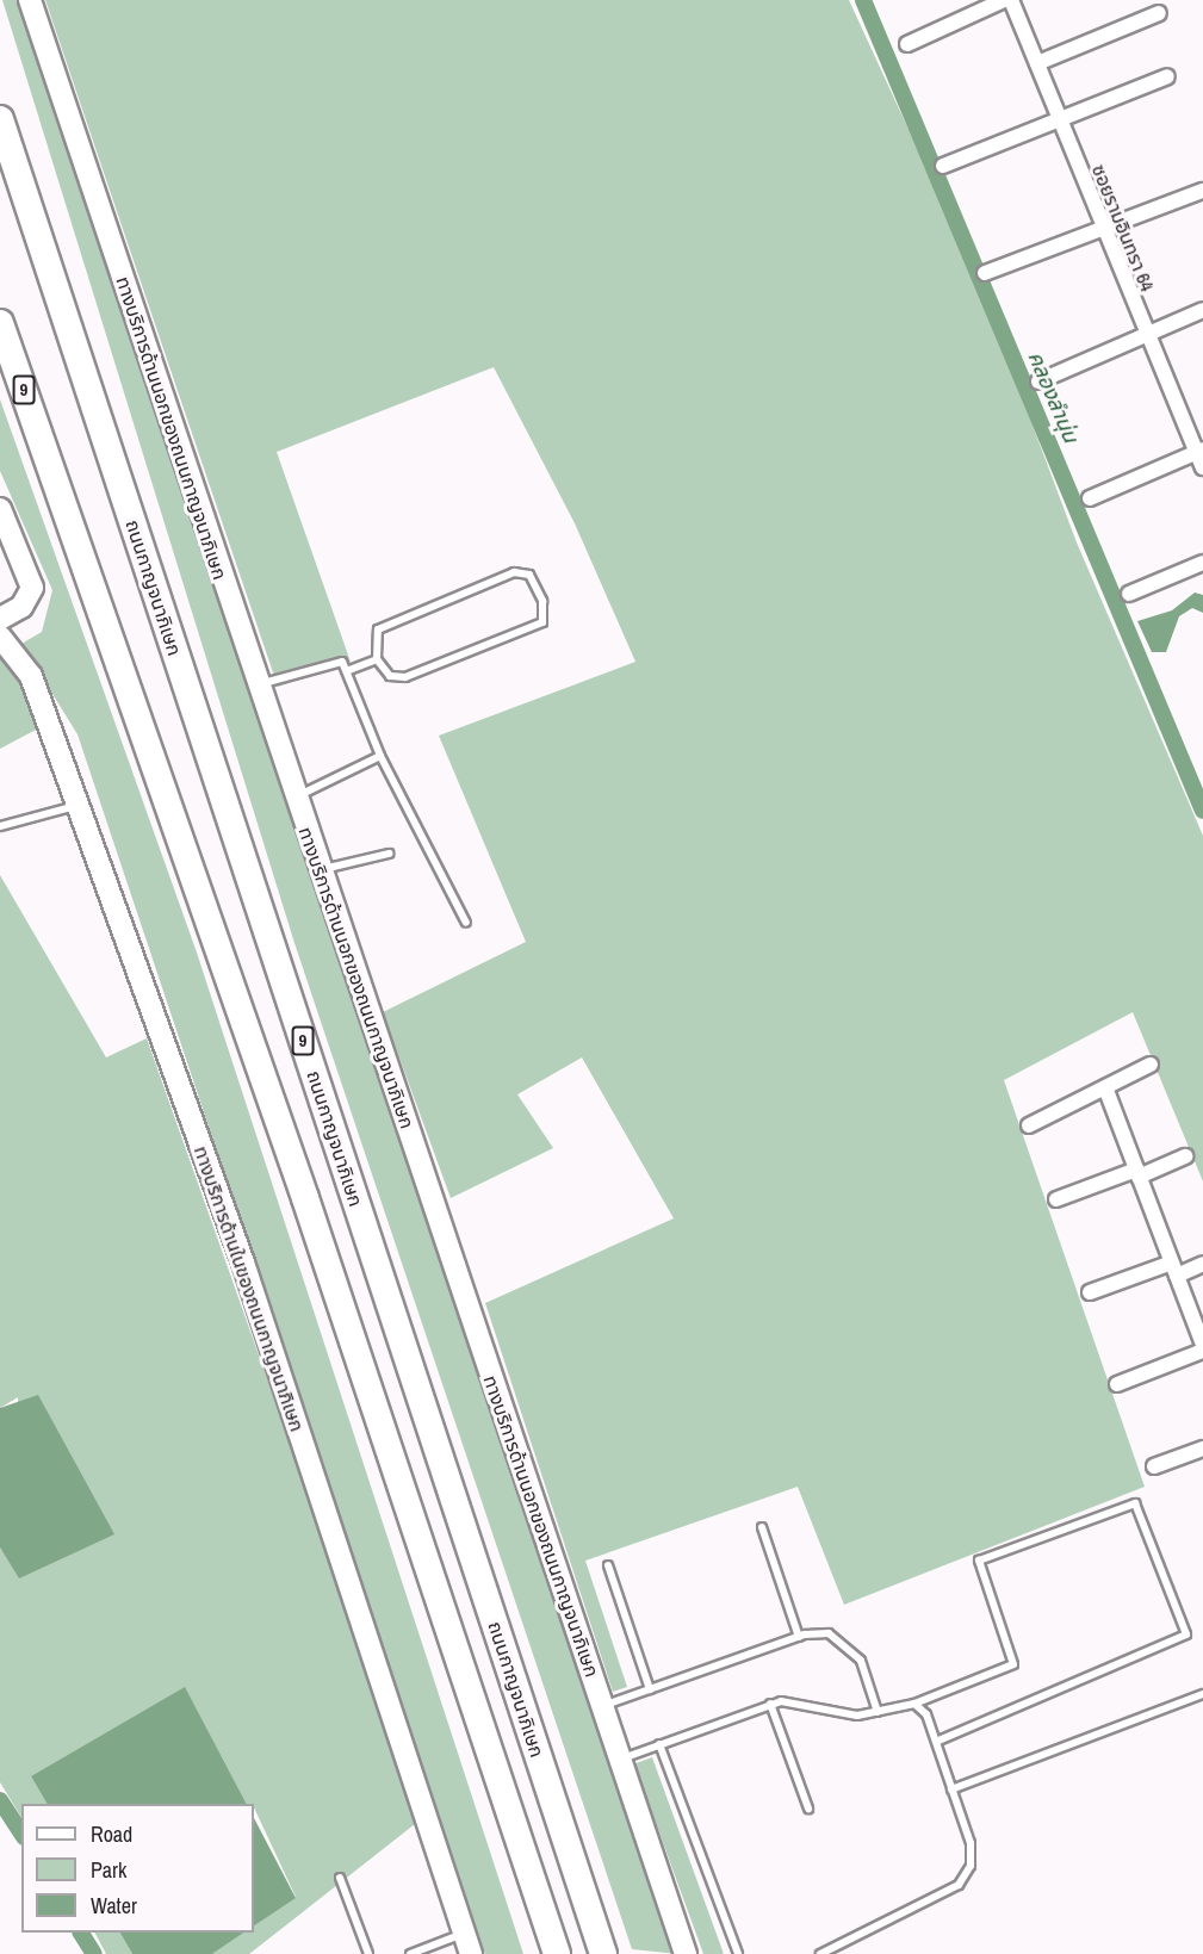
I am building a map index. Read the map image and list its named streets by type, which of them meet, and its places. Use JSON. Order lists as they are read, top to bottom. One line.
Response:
{"streets":{"highway":["9","ถนนกาญจนาภิเษก"],"main road":["ทางบริการด้านนอกของถนนกาญจนาภิเษก","ทางบริการด้านในของถนนกาญจนาภิเษก"],"street":["ซอยรามอินทรา 64"]},"water":["คลองลำนุ่น"],"legend":["Road","Park","Water"]}
